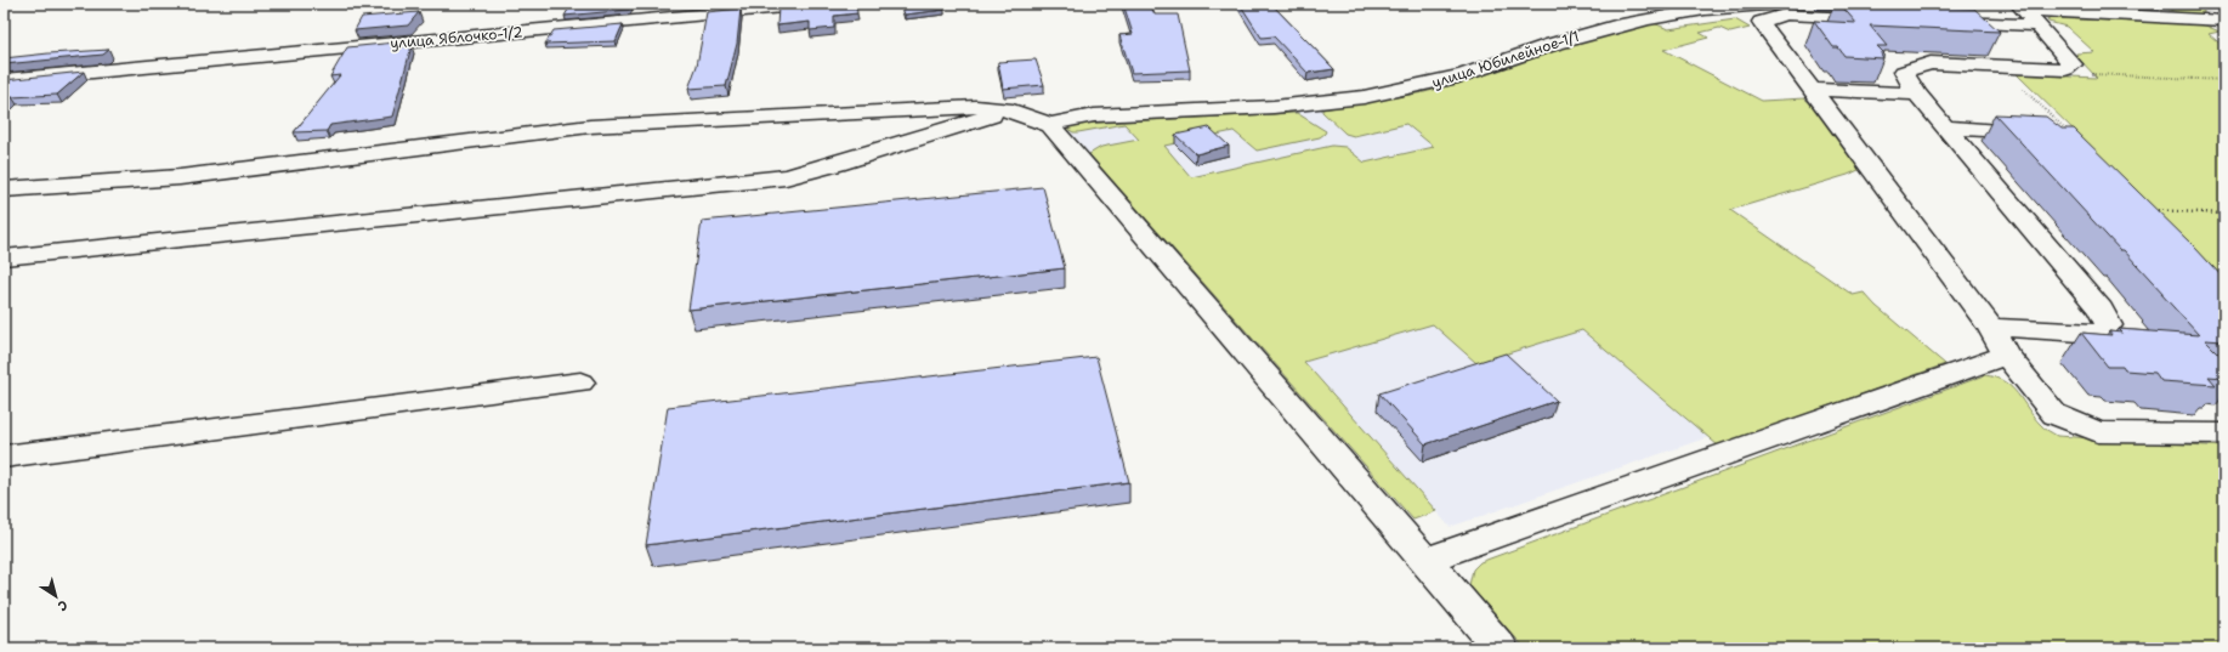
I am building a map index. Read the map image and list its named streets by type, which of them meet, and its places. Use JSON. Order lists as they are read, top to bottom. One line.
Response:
{"streets":{"street":["улица Яблочко-1/2","улица Юбилейное-1/1"]},"north":"bottom right"}
